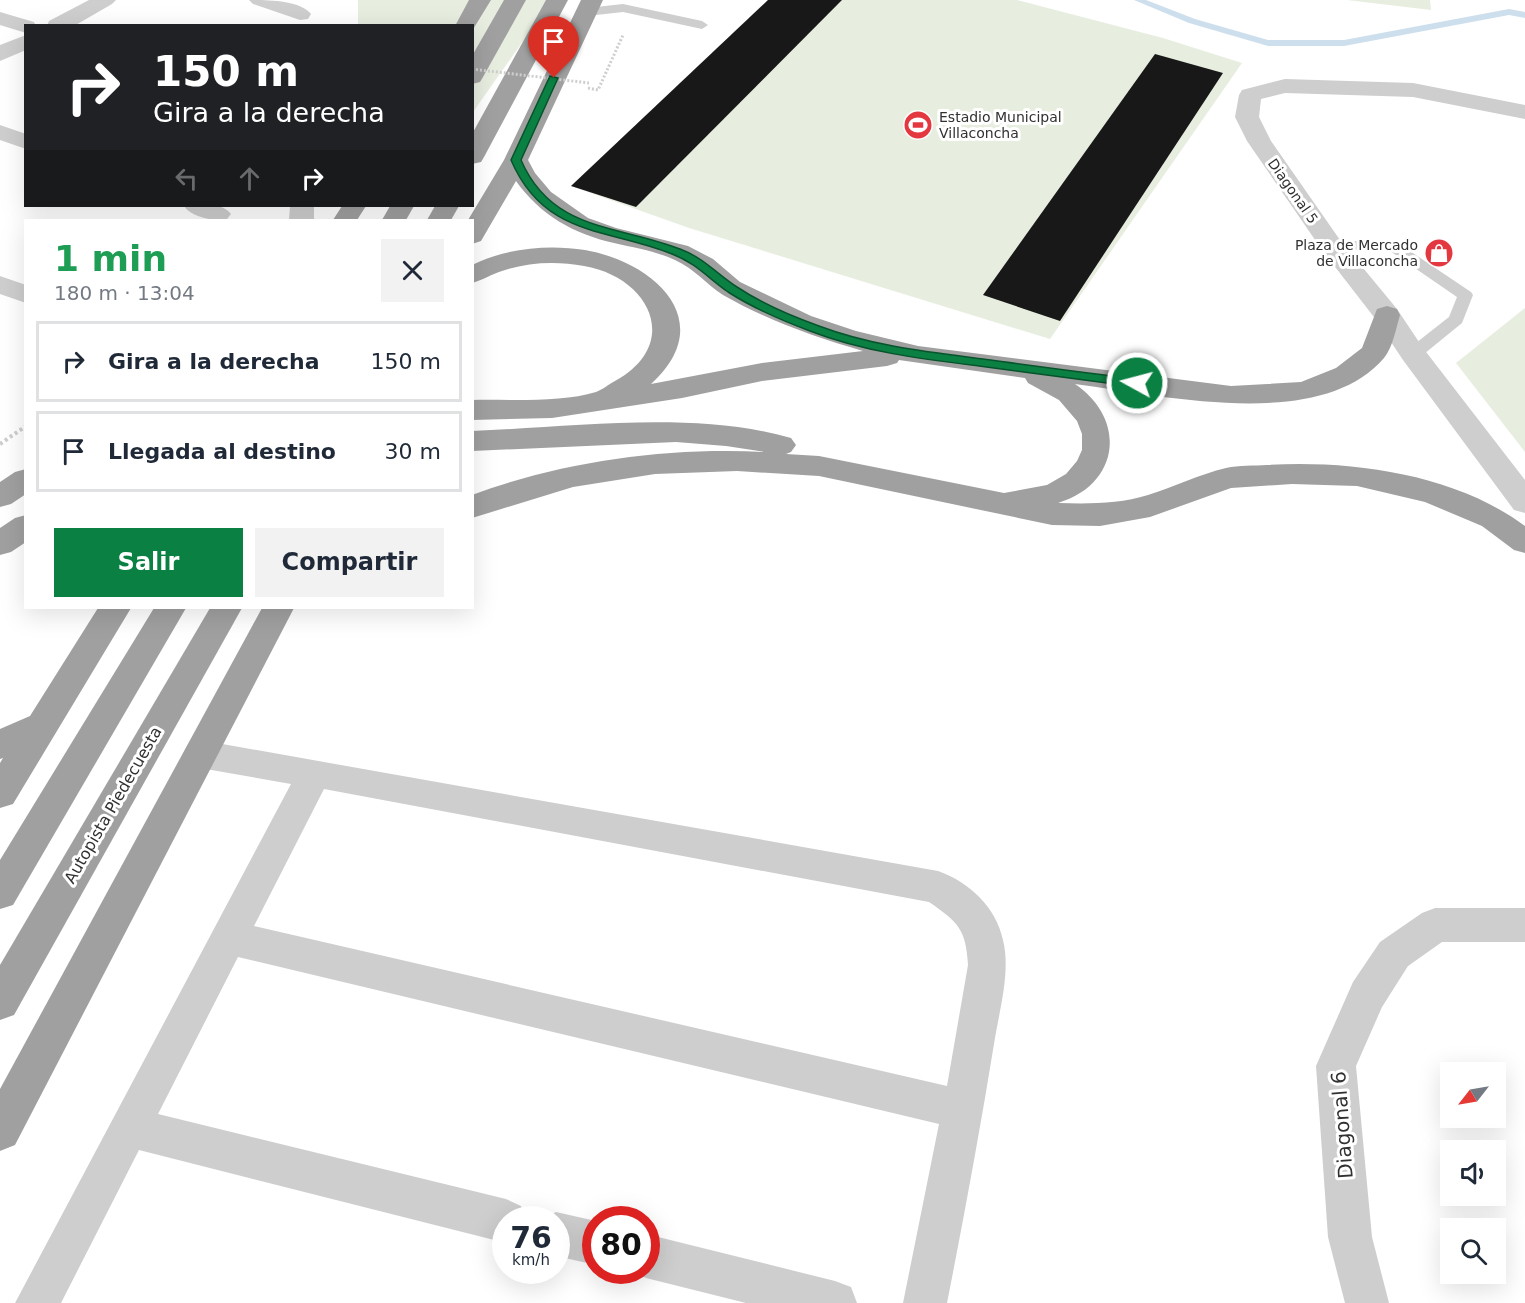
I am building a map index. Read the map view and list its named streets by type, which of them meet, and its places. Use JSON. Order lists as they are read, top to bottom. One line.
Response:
{"streets":{"highway":["Autopista Piedecuesta"],"street":["Diagonal 5","Diagonal 6"]},"places":{"sports":["Estadio Municipal Villaconcha"],"shop":["Plaza de Mercado de Villaconcha"]},"north":"bottom left","page":{"turn":["150 m","Gira a la derecha"],"heading":["1 min","180 m · 13:04"],"list":[{"name":"Gira a la derecha","value":"150 m"},{"name":"Llegada al destino","value":"30 m"}],"buttons":["Salir","Compartir"],"speed":"76 km/h","limit":"80"}}
